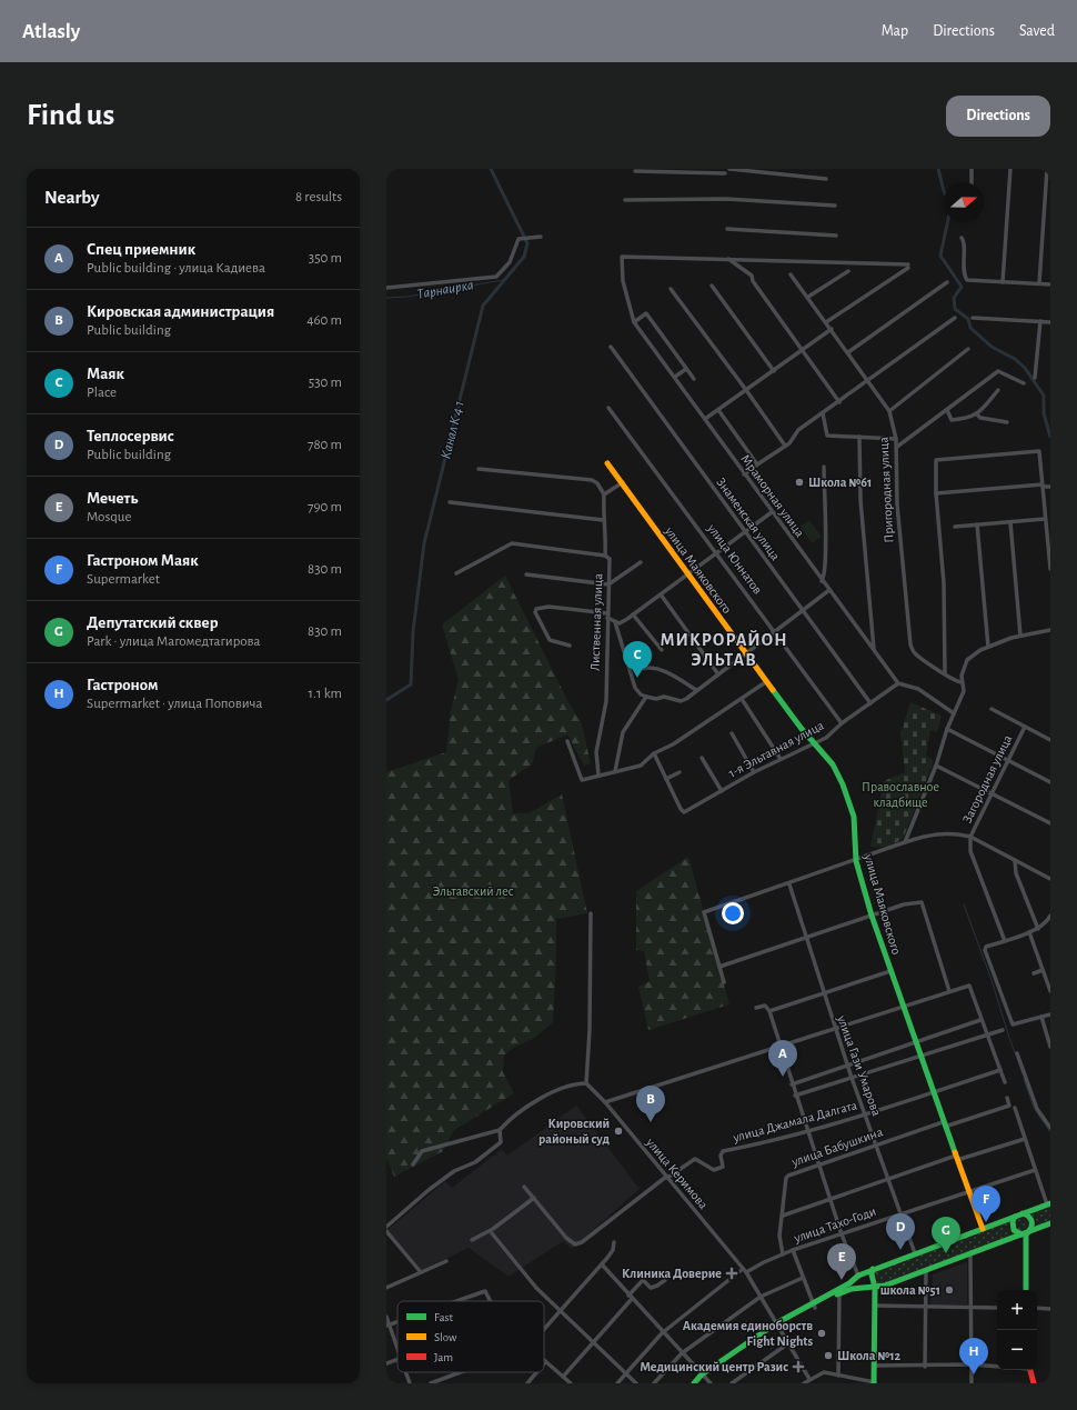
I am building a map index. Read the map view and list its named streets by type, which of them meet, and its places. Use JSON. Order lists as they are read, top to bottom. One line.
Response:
{"streets":{"main road":["улица Маяковского"],"street":["Пригородная улица","Мраморная улица","Знаменская улица","улица Юннатов","Лиственная улица","1-я Эльтавная улица","Загородная улица","улица Гази Умарова","улица Джамала Далгата","улица Бабушкина","улица Керимова","улица Тахо-Годи"]},"crossings":[["Мраморная улица","1-я Эльтавная улица"],["Знаменская улица","1-я Эльтавная улица"],["улица Юннатов","1-я Эльтавная улица"],["улица Маяковского","1-я Эльтавная улица"],["улица Маяковского","улица Джамала Далгата"],["улица Маяковского","улица Бабушкина"],["улица Маяковского","улица Тахо-Годи"],["улица Гази Умарова","улица Джамала Далгата"],["улица Гази Умарова","улица Бабушкина"],["улица Гази Умарова","улица Тахо-Годи"],["улица Джамала Далгата","улица Керимова"],["улица Бабушкина","улица Тахо-Годи"],["улица Керимова","улица Тахо-Годи"]],"districts":["МИКРОРАЙОН ЭЛЬТАВ"],"water":["Тарнаирка","Канал К 4 1"],"parks":["Православное кладбище","Эльтавский лес"],"places":{"other":["Школа №61","Кировский районый суд","школа №51","Академия единоборств Fight Nights","Школа №12"],"health":["Клиника Доверие","Медицинский центр Разис"]},"legend":["Fast","Slow","Jam"],"north":"right","page":{"header":"Atlasly","nav":["Map","Directions","Saved"],"buttons":"Directions","title":"Find us","heading":["Nearby","8 results"],"list":[{"mark":"A","name":"Спец приемник","note":"Public building · улица Кадиева","value":"350 m"},{"mark":"B","name":"Кировская администрация","note":"Public building","value":"460 m"},{"mark":"C","name":"Маяк","note":"Place","value":"530 m"},{"mark":"D","name":"Теплосервис","note":"Public building","value":"780 m"},{"mark":"E","name":"Мечеть","note":"Mosque","value":"790 m"},{"mark":"F","name":"Гастроном Маяк","note":"Supermarket","value":"830 m"},{"mark":"G","name":"Депутатский сквер","note":"Park · улица Магомедтагирова","value":"830 m"},{"mark":"H","name":"Гастроном","note":"Supermarket · улица Поповича","value":"1.1 km"}],"pins":["C","A","B","F","D","G","E","H"],"map_buttons":["+","−"]}}
